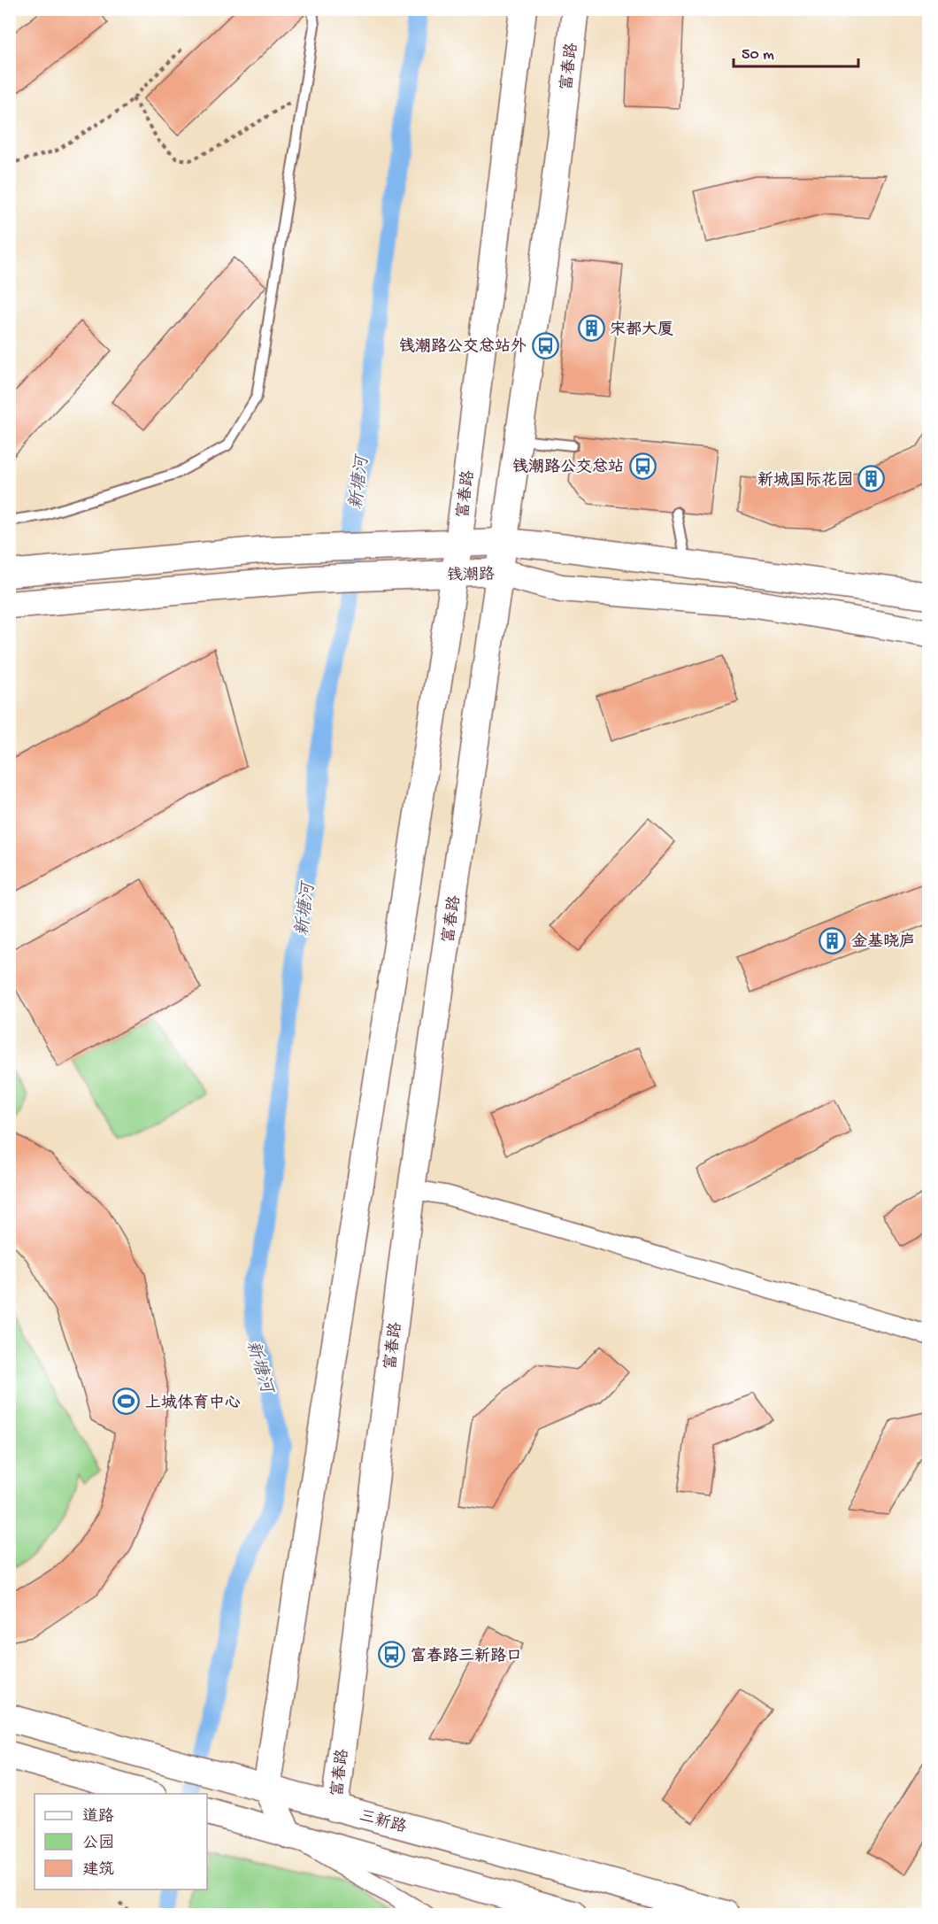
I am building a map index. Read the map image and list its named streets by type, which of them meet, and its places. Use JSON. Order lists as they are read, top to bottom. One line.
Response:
{"streets":{"main road":["富春路","钱潮路","三新路"]},"crossings":[["富春路","钱潮路"],["富春路","三新路"]],"water":["新塘河"],"places":{"building":["宋都大厦","新城国际花园","金基晓庐"],"bus stop":["钱潮路公交总站外","钱潮路公交总站","富春路三新路口"],"sports":["上城体育中心"]},"legend":["道路","公园","建筑"],"scale_bar":"50 m"}
